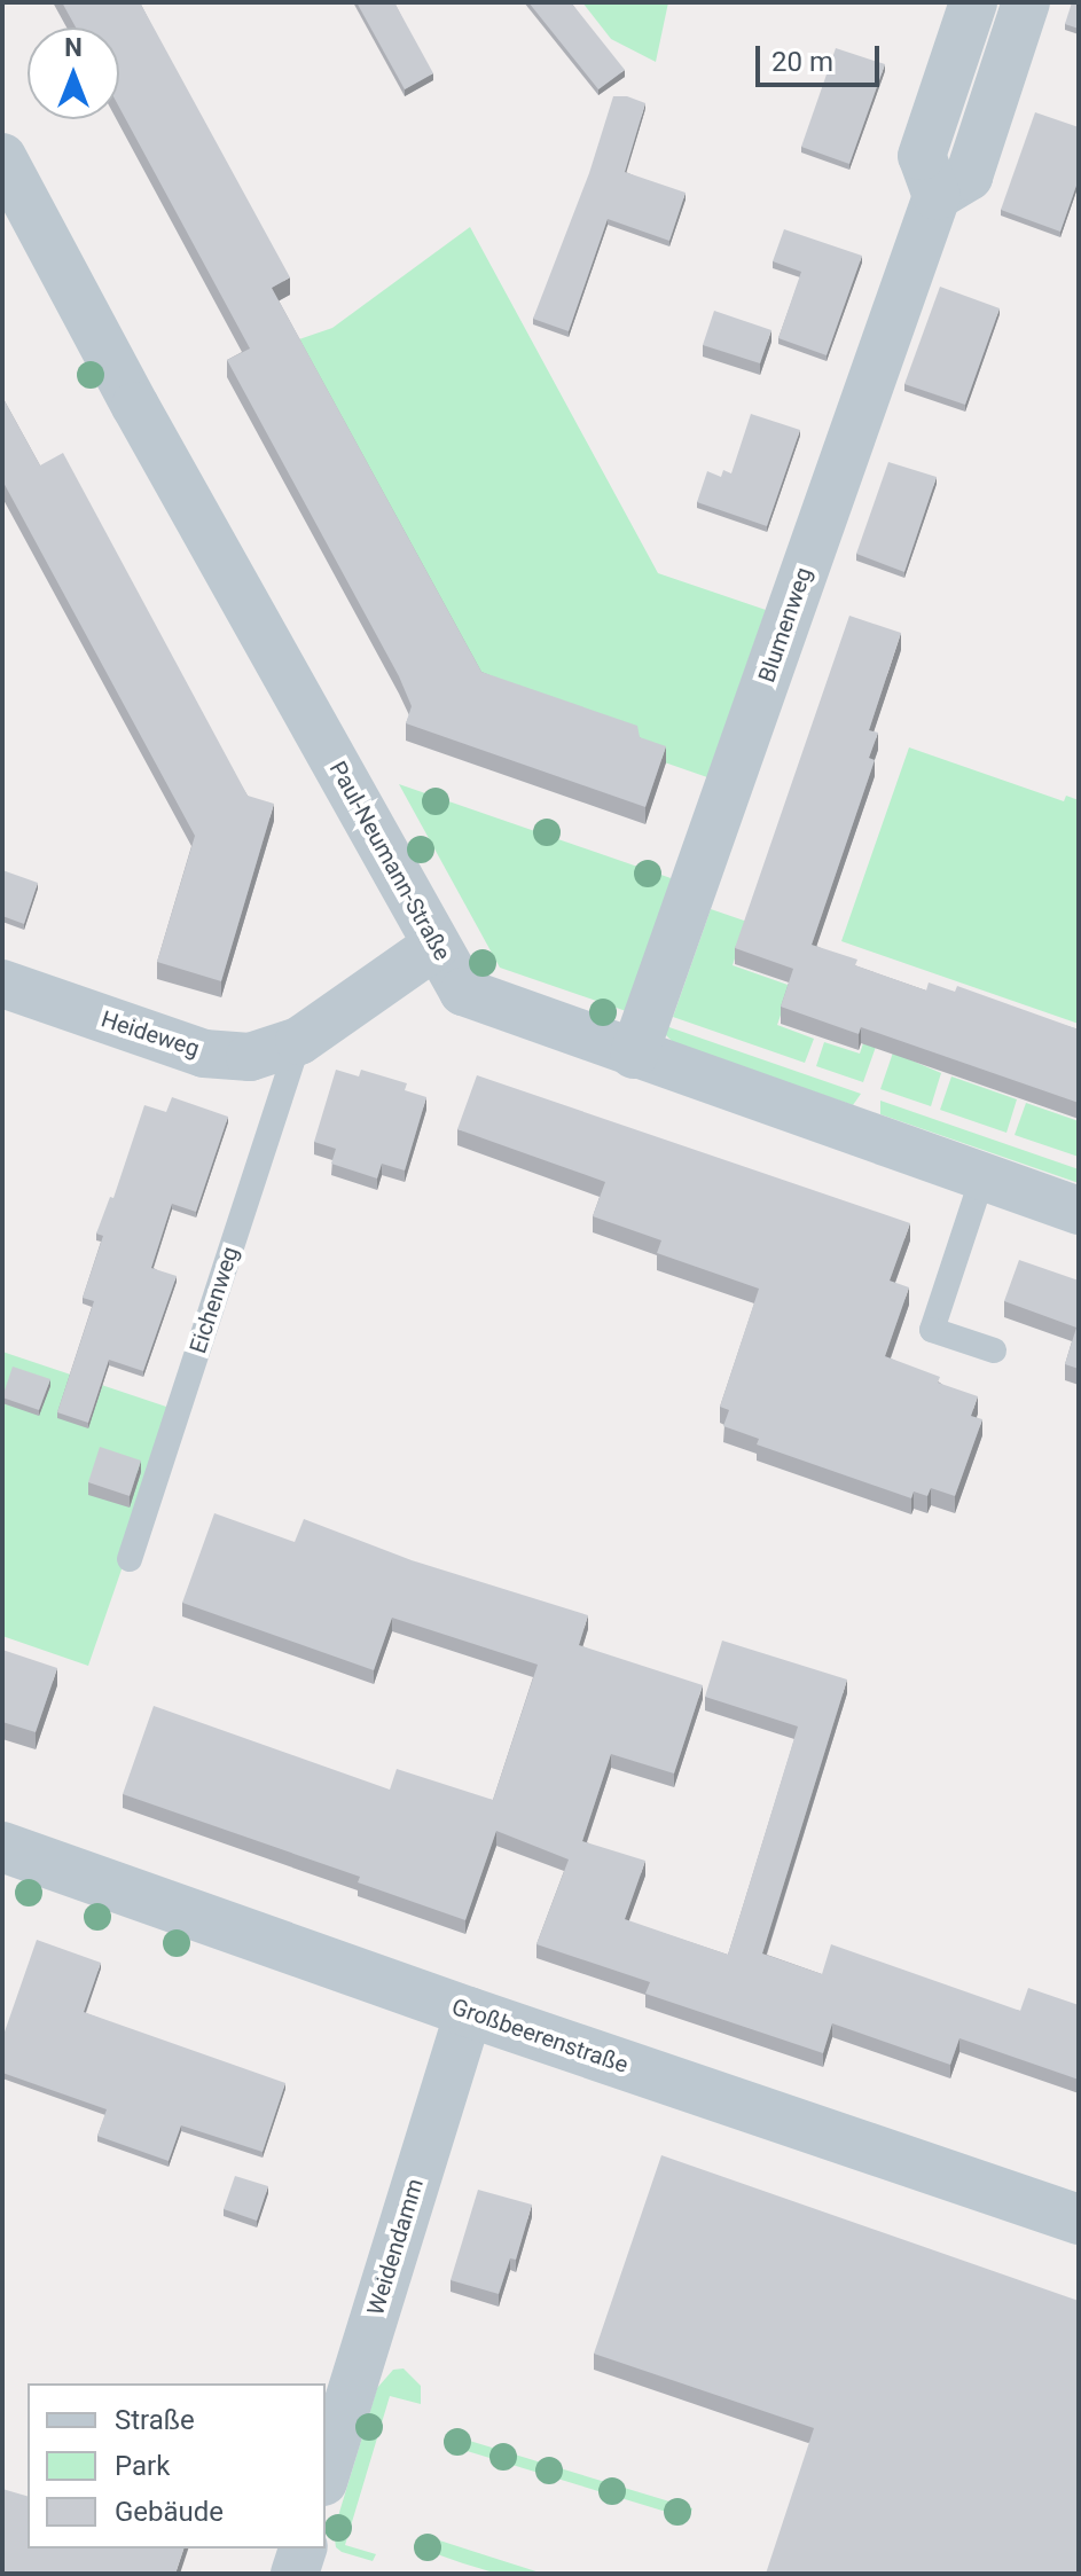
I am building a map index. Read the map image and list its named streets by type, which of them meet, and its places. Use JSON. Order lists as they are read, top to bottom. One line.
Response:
{"streets":{"street":["Blumenweg","Paul-Neumann-Straße","Heideweg","Großbeerenstraße","Weidendamm"],"lane":["Eichenweg"]},"crossings":[["Blumenweg","Paul-Neumann-Straße"],["Paul-Neumann-Straße","Heideweg"],["Heideweg","Eichenweg"],["Großbeerenstraße","Weidendamm"]],"legend":["Straße","Park","Gebäude"],"scale_bar":"20 m","north":"top"}
